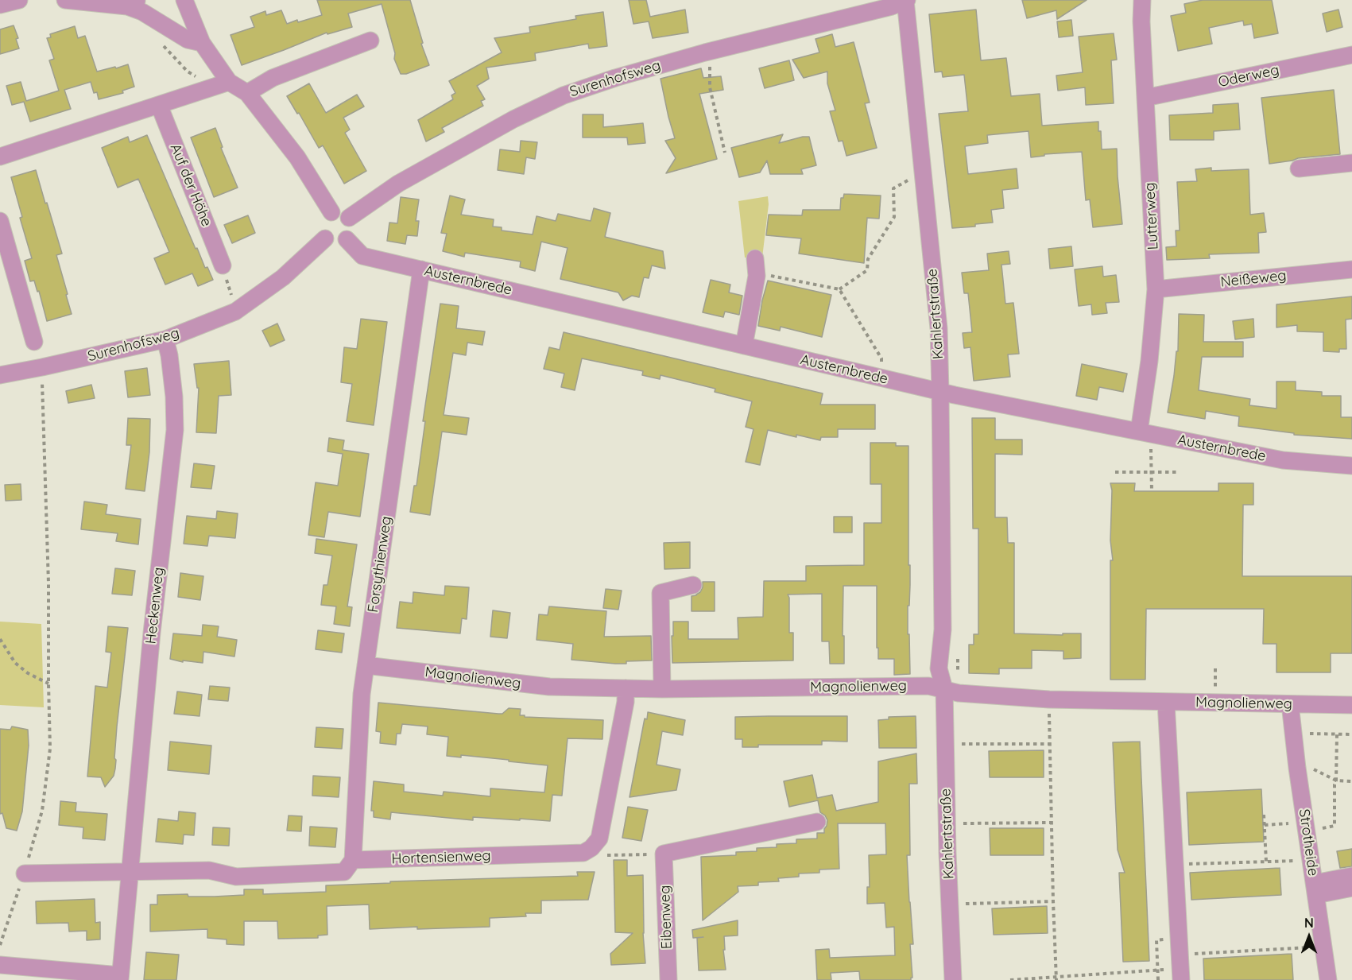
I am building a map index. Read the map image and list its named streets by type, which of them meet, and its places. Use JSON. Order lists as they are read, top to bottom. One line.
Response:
{"streets":{"street":["Oderweg","Surenhofsweg","Auf der Höhe","Lutterweg","Neißeweg","Austernbrede","Kahlertstraße","Forsythienweg","Heckenweg","Magnolienweg","Strotheide","Hortensienweg","Eibenweg"]},"crossings":[["Oderweg","Lutterweg"],["Surenhofsweg","Austernbrede"],["Surenhofsweg","Kahlertstraße"],["Surenhofsweg","Heckenweg"],["Lutterweg","Neißeweg"],["Lutterweg","Austernbrede"],["Austernbrede","Kahlertstraße"],["Austernbrede","Forsythienweg"],["Kahlertstraße","Magnolienweg"],["Forsythienweg","Magnolienweg"],["Forsythienweg","Hortensienweg"],["Magnolienweg","Strotheide"]],"north":"top"}
